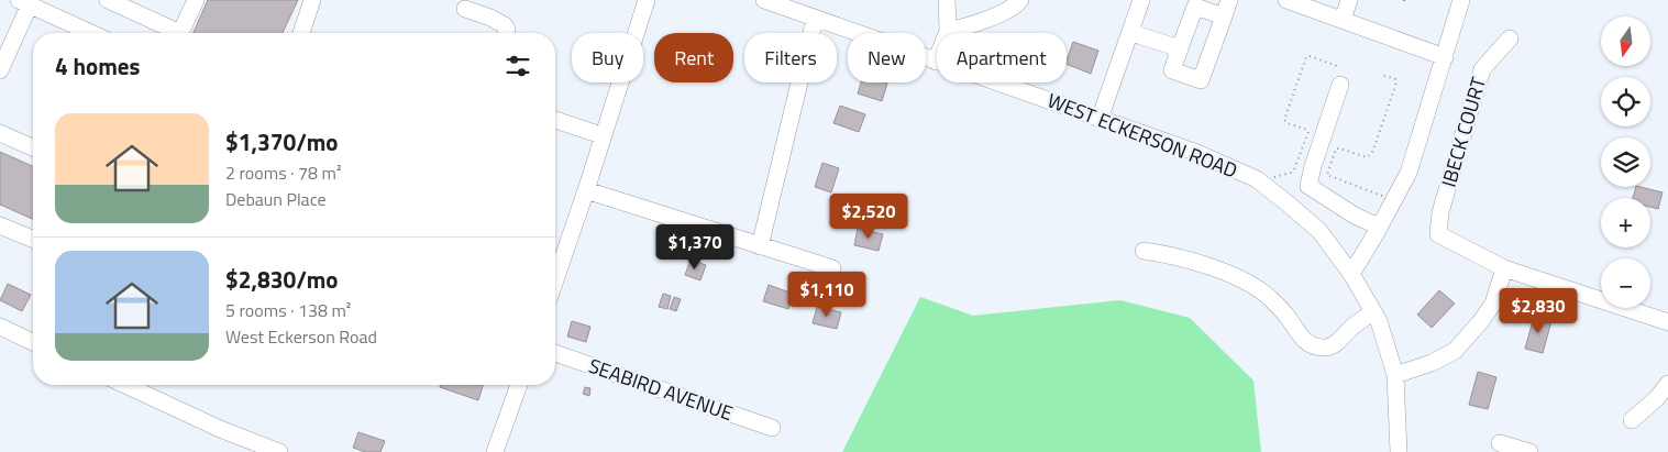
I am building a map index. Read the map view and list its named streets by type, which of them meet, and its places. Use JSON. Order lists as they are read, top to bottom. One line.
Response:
{"streets":{"street":["IBECK COURT","WEST ECKERSON ROAD","SEABIRD AVENUE"]},"north":"bottom","page":{"map_buttons":["+","−"],"chip":["Buy","Rent","Filters","New","Apartment"],"heading":"4 homes","list":[{"name":"$1,370/mo","note":"2 rooms · 78 m² · Debaun Place"},{"name":"$2,830/mo","note":"5 rooms · 138 m² · West Eckerson Road"}],"price":["$2,520","$1,370","$1,110","$2,830"]}}
